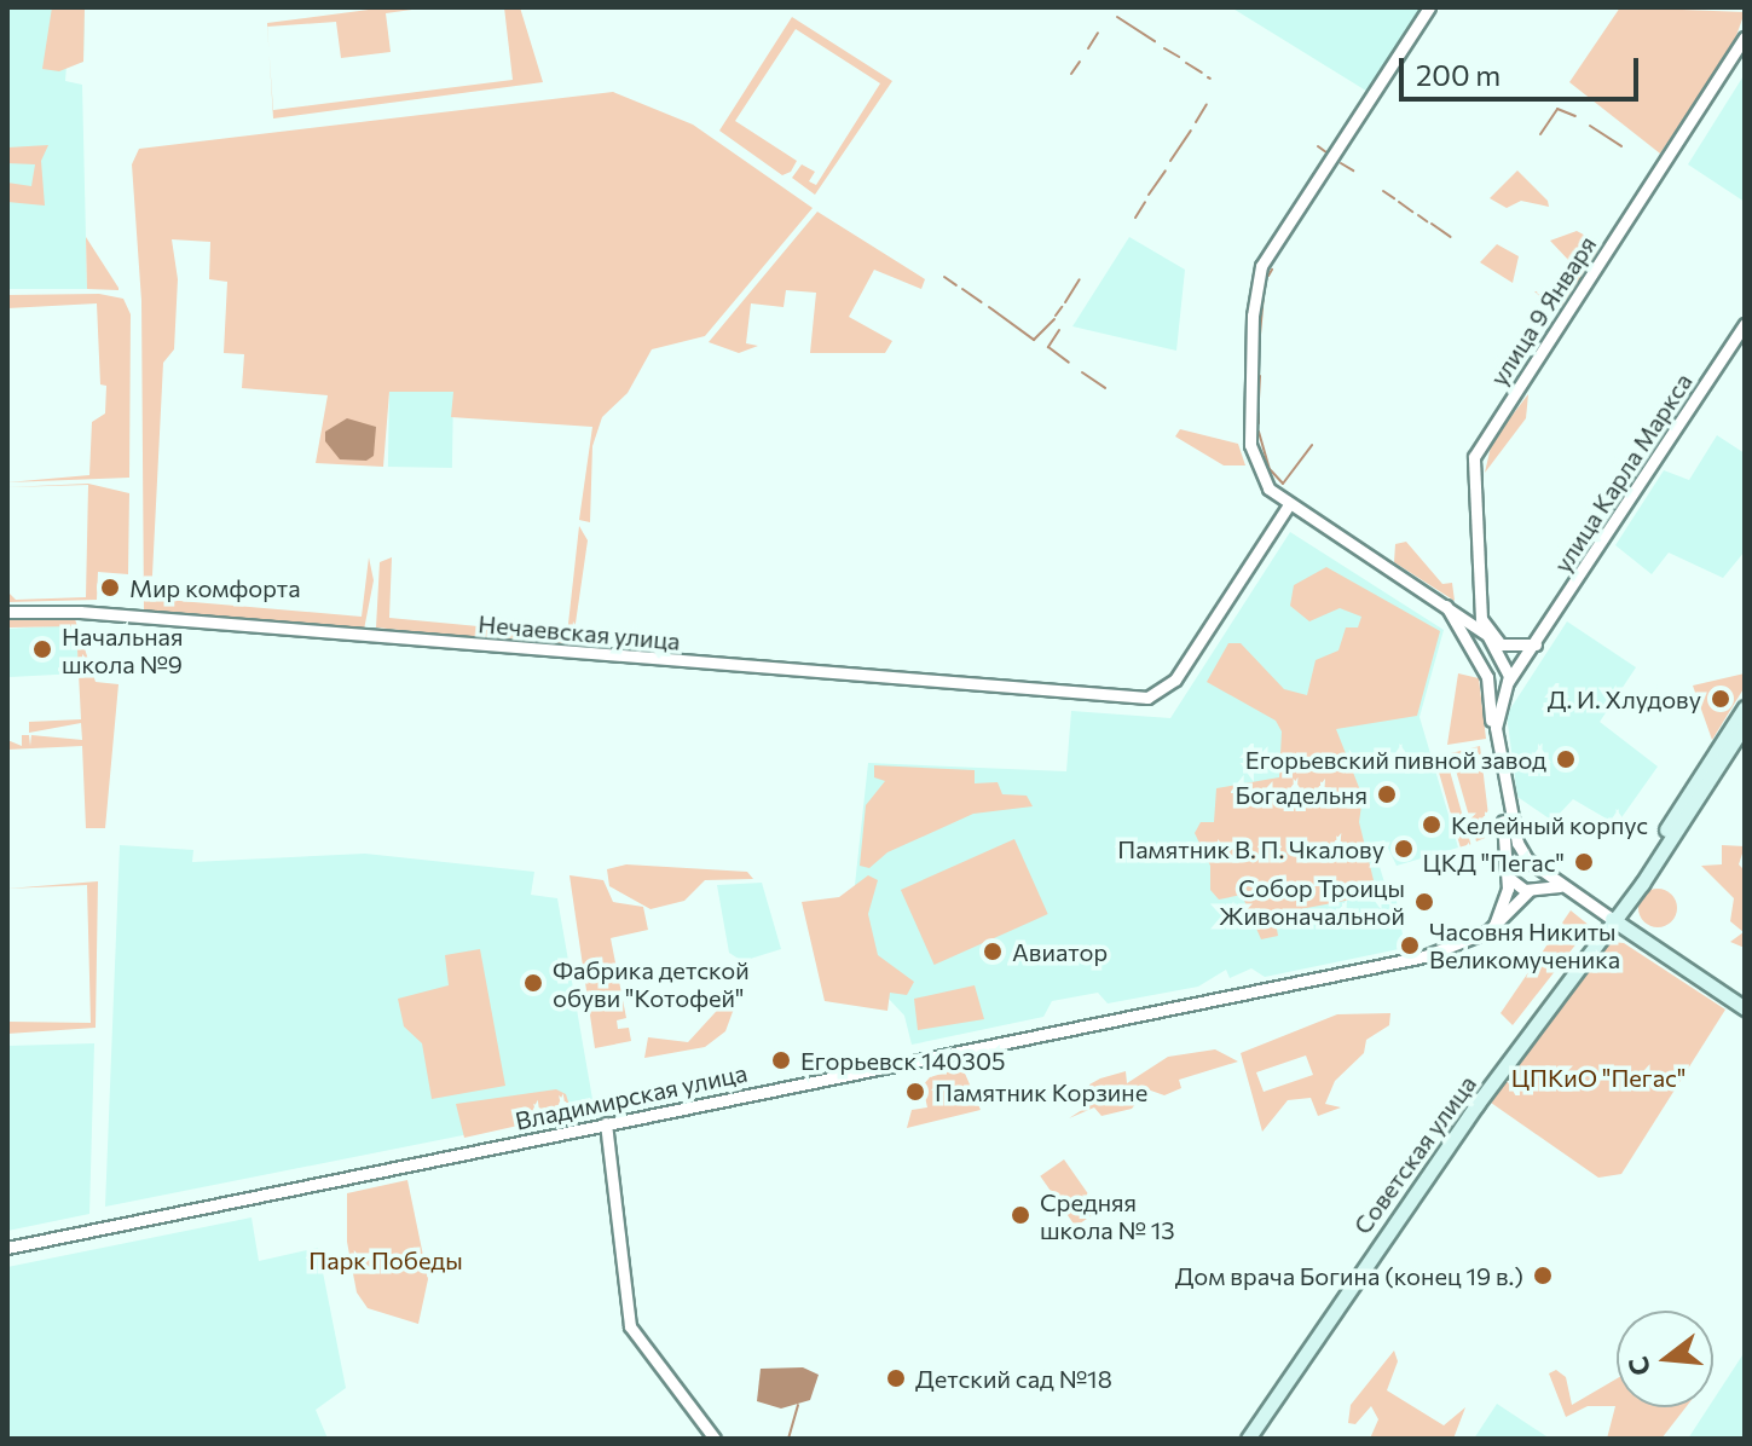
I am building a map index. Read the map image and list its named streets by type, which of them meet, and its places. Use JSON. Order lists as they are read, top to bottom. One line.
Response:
{"streets":{"main road":["Советская улица"],"street":["улица 9 Января","улица Карла Маркса","Нечаевская улица","Владимирская улица"]},"crossings":[["улица 9 Января","улица Карла Маркса"]],"parks":["ЦПКиО \"Пегас\"","Парк Победы"],"places":["Мир комфорта","Начальная школа №9","Д. И. Хлудову","Егорьевский пивной завод","Богадельня","Келейный корпус","Памятник В. П. Чкалову","ЦКД \"Пегас\"","Собор Троицы Живоначальной","Часовня Никиты Великомученика","Авиатор","Фабрика детской обуви \"Котофей\"","Егорьевск 140305","Памятник Корзине","Средняя школа № 13","Дом врача Богина (конец 19 в.)","Детский сад №18"],"scale_bar":"200 m","north":"left"}
